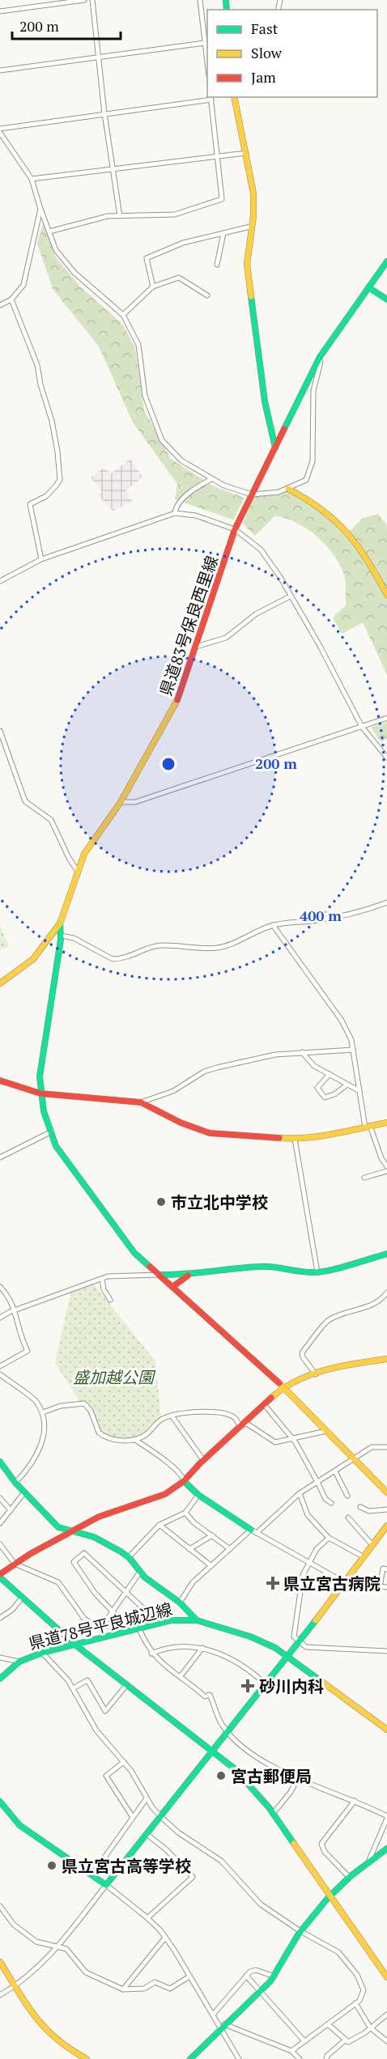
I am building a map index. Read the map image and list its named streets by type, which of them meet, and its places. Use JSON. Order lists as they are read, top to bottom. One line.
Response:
{"streets":{"street":["県道83号保良西里線","県道78号平良城辺線"]},"parks":["盛加越公園"],"places":{"other":["市立北中学校","宮古郵便局","県立宮古高等学校"],"health":["県立宮古病院","砂川内科"]},"legend":["Fast","Slow","Jam"],"scale_bar":"200 m","rings":["200 m","400 m"]}
